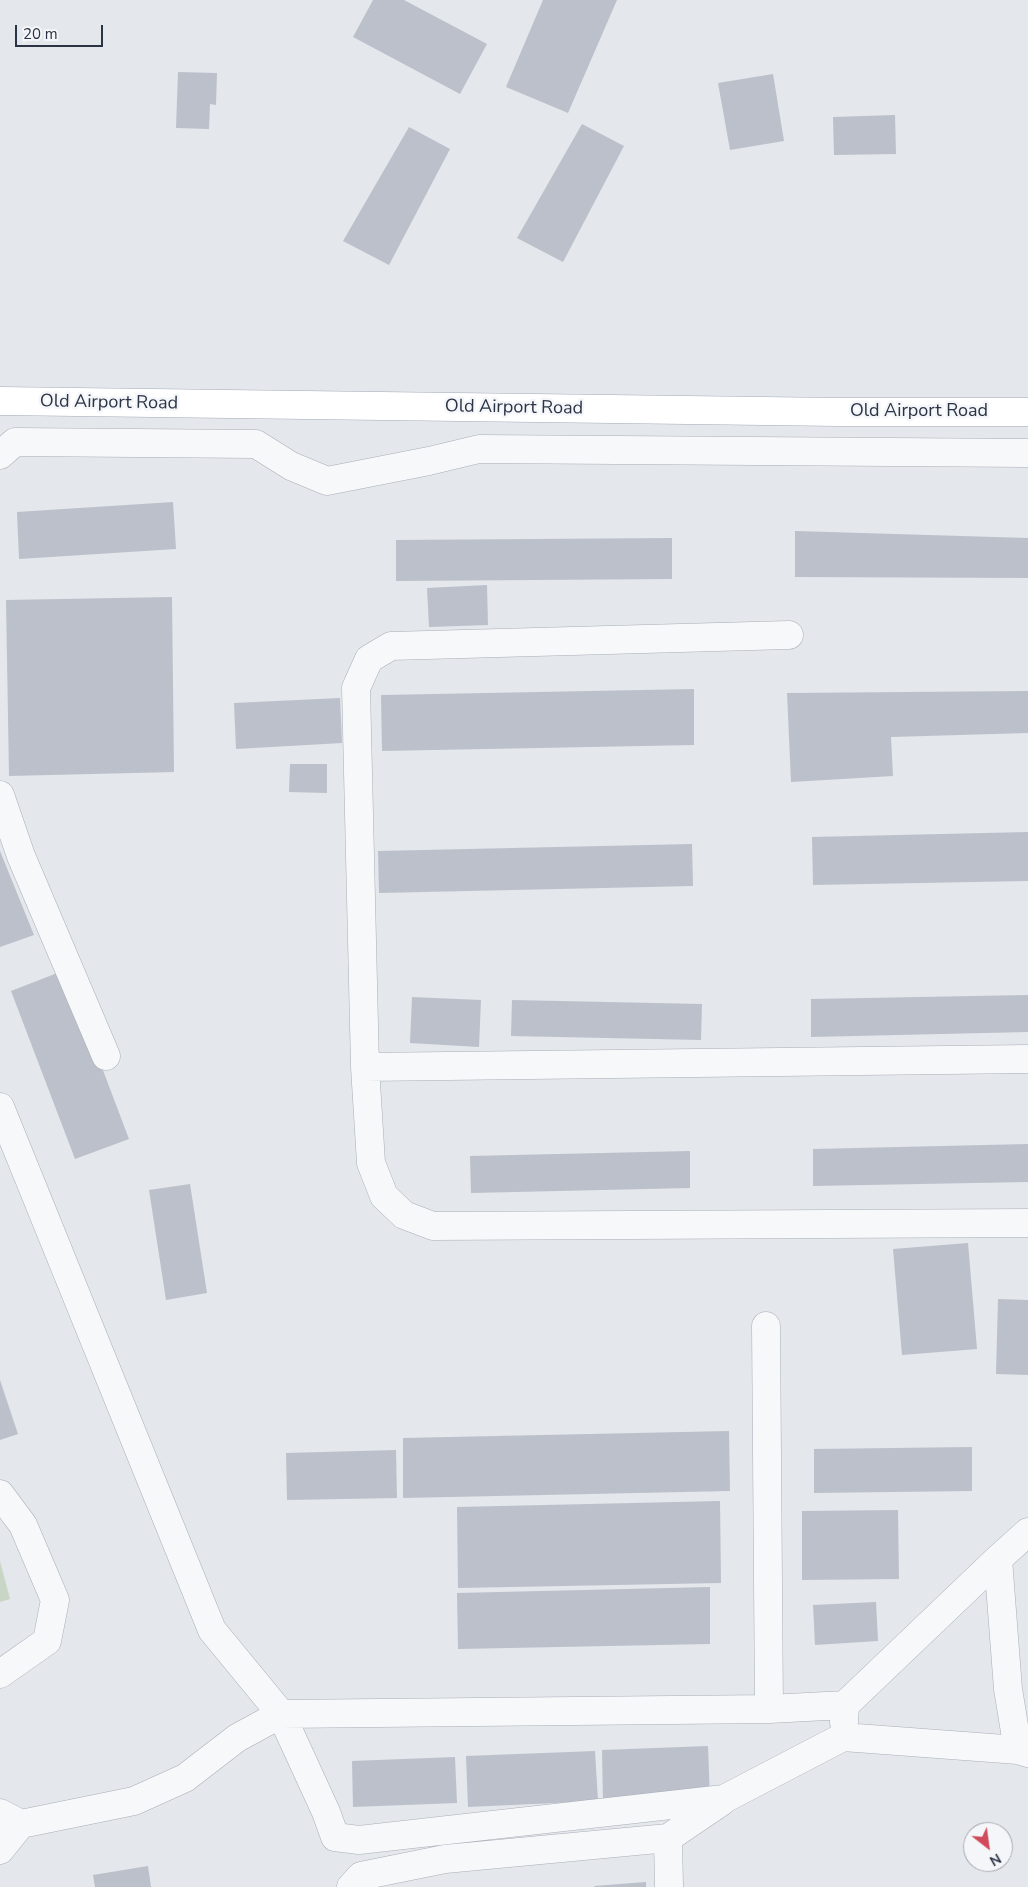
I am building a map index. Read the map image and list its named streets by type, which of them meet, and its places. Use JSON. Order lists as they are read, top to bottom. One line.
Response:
{"streets":{"main road":["Old Airport Road"]},"scale_bar":"20 m","north":"bottom right"}
